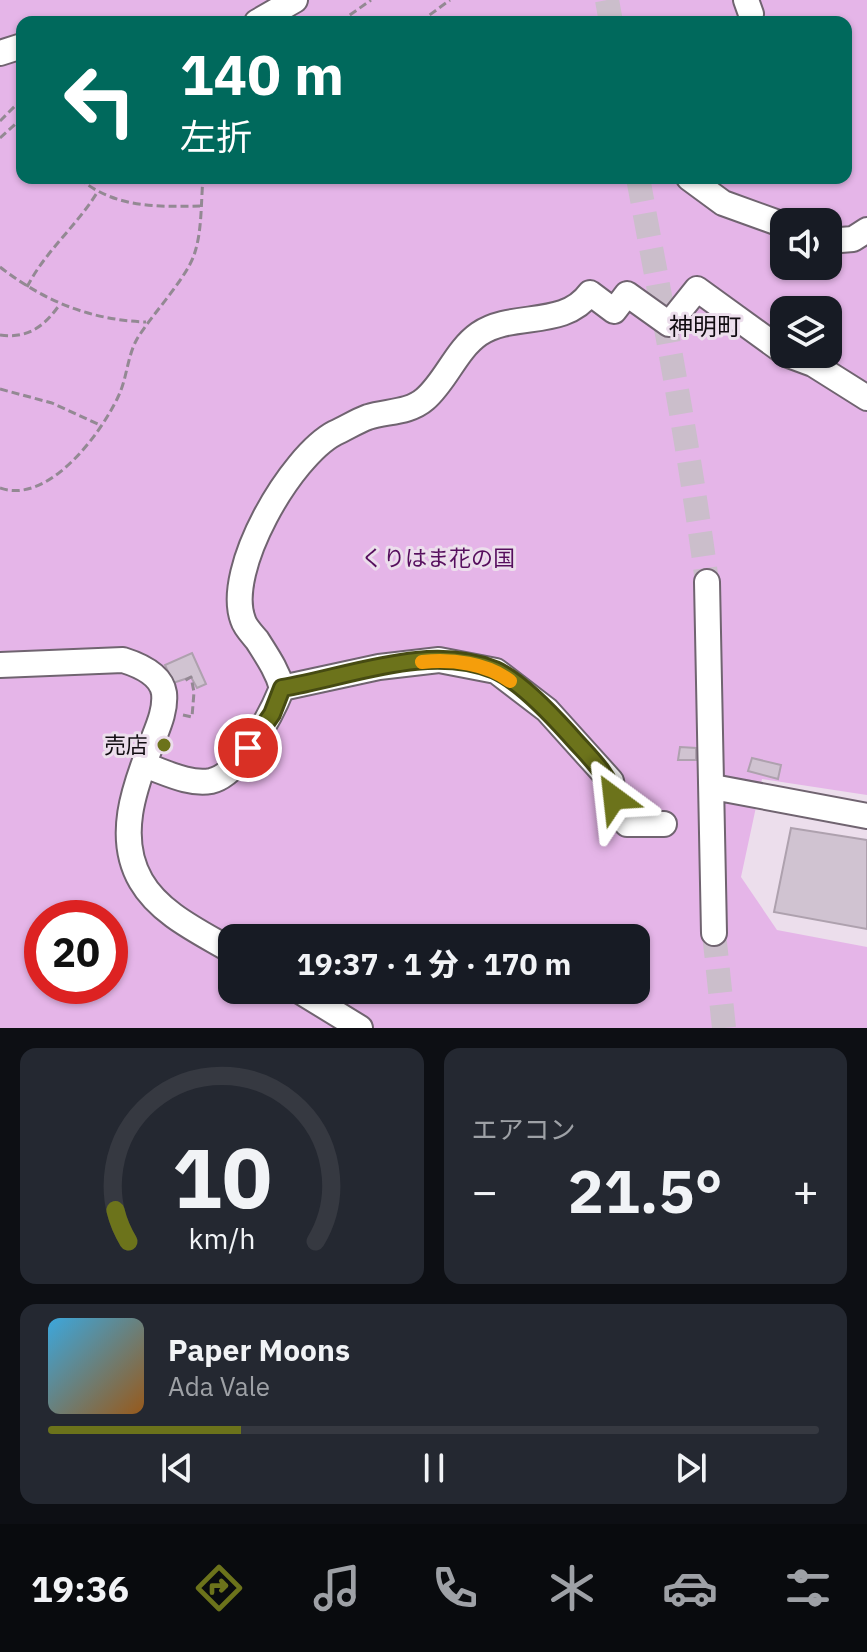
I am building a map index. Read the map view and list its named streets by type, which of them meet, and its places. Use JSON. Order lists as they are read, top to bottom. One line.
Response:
{"districts":["神明町"],"parks":["くりはま花の国"],"places":["売店"],"page":{"turn":["140 m","左折"],"limit":"20","trip":"19:37 · 1 分 · 170 m","tile":"エアコン","heat":["−","21.5°","+"],"song":["Paper Moons","Ada Vale"],"tabs":"19:36","gauge":["10","km/h"]}}
